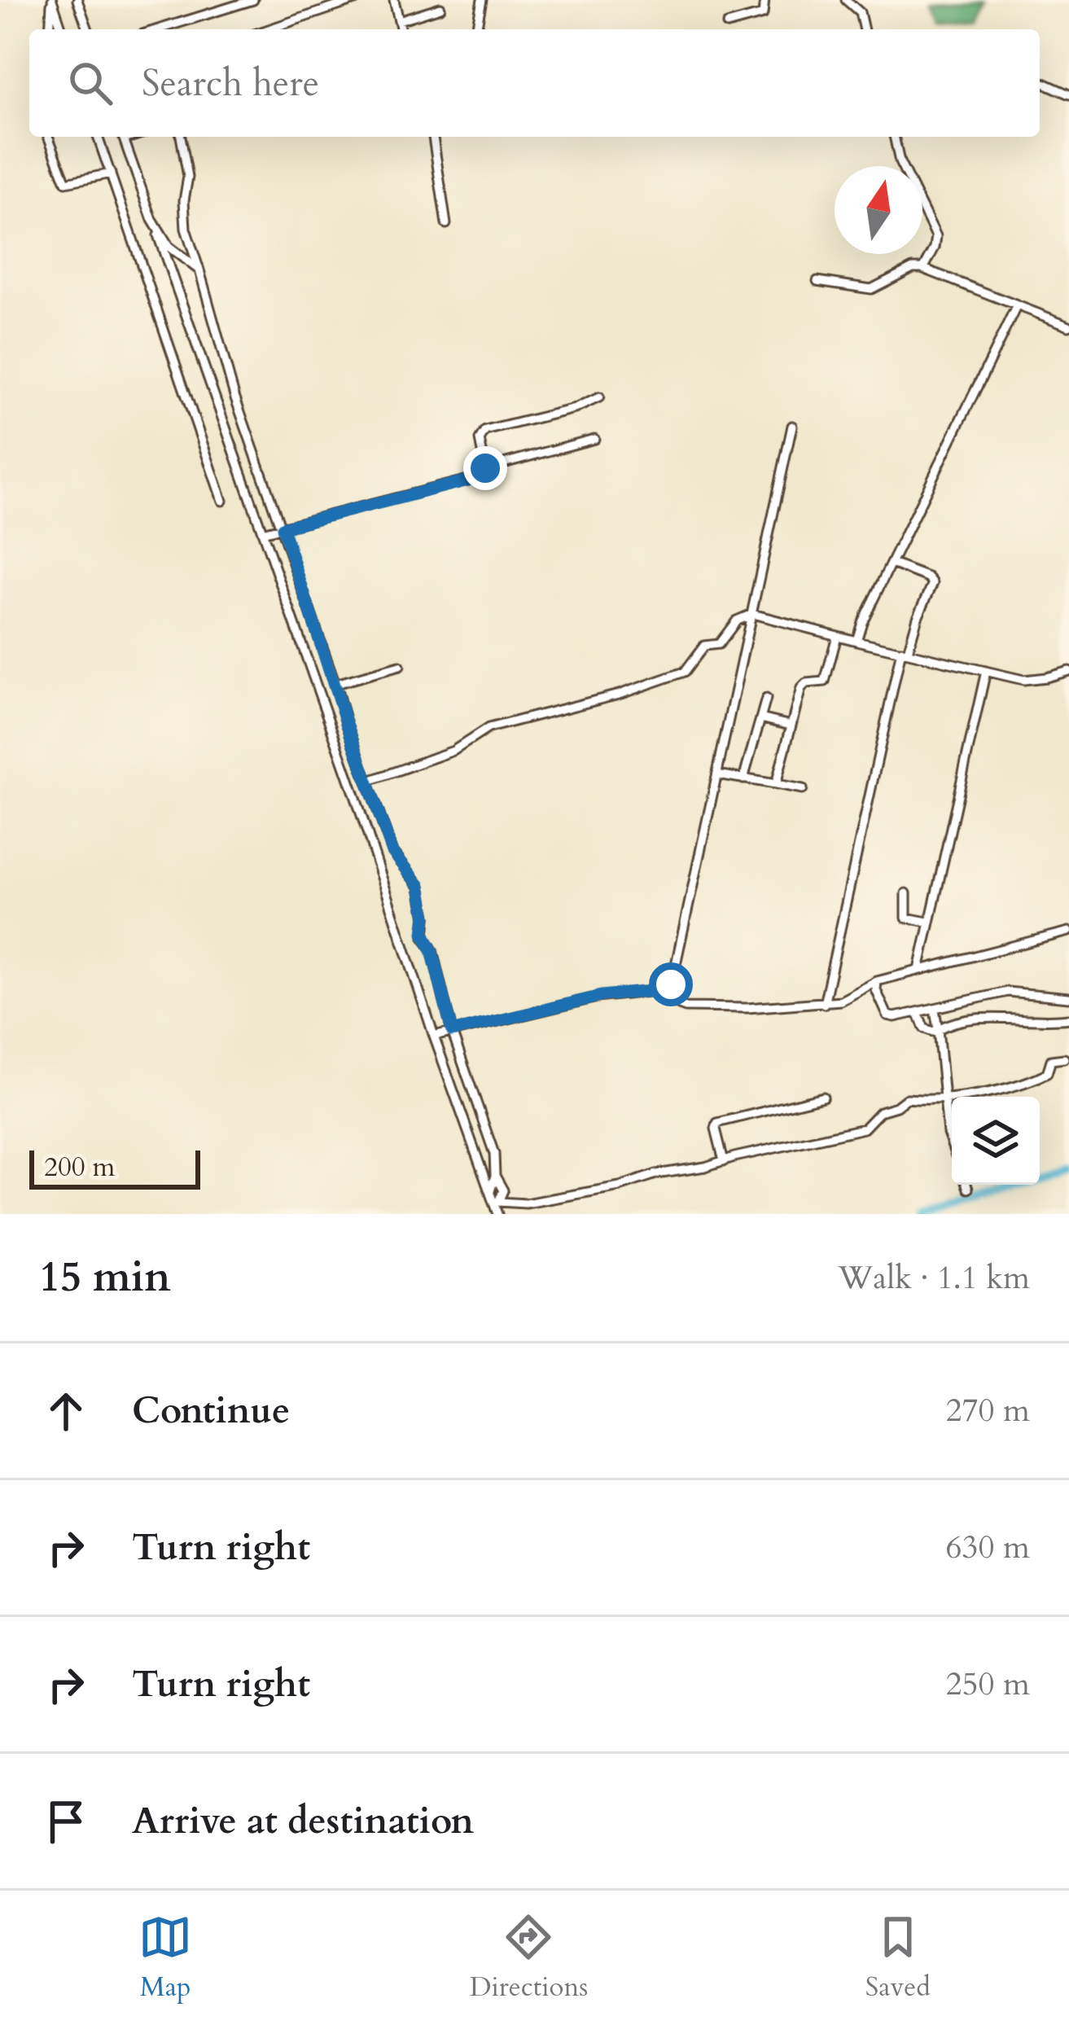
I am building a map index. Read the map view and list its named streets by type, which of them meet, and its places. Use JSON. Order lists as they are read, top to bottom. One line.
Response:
{"scale_bar":"200 m","north":"top","page":{"search":"Search here","scale":"200 m","heading":["15 min","Walk · 1.1 km"],"list":[["Continue","270 m"],["Turn right","630 m"],["Turn right","250 m"],"Arrive at destination"],"nav":["Map","Directions","Saved"]}}
